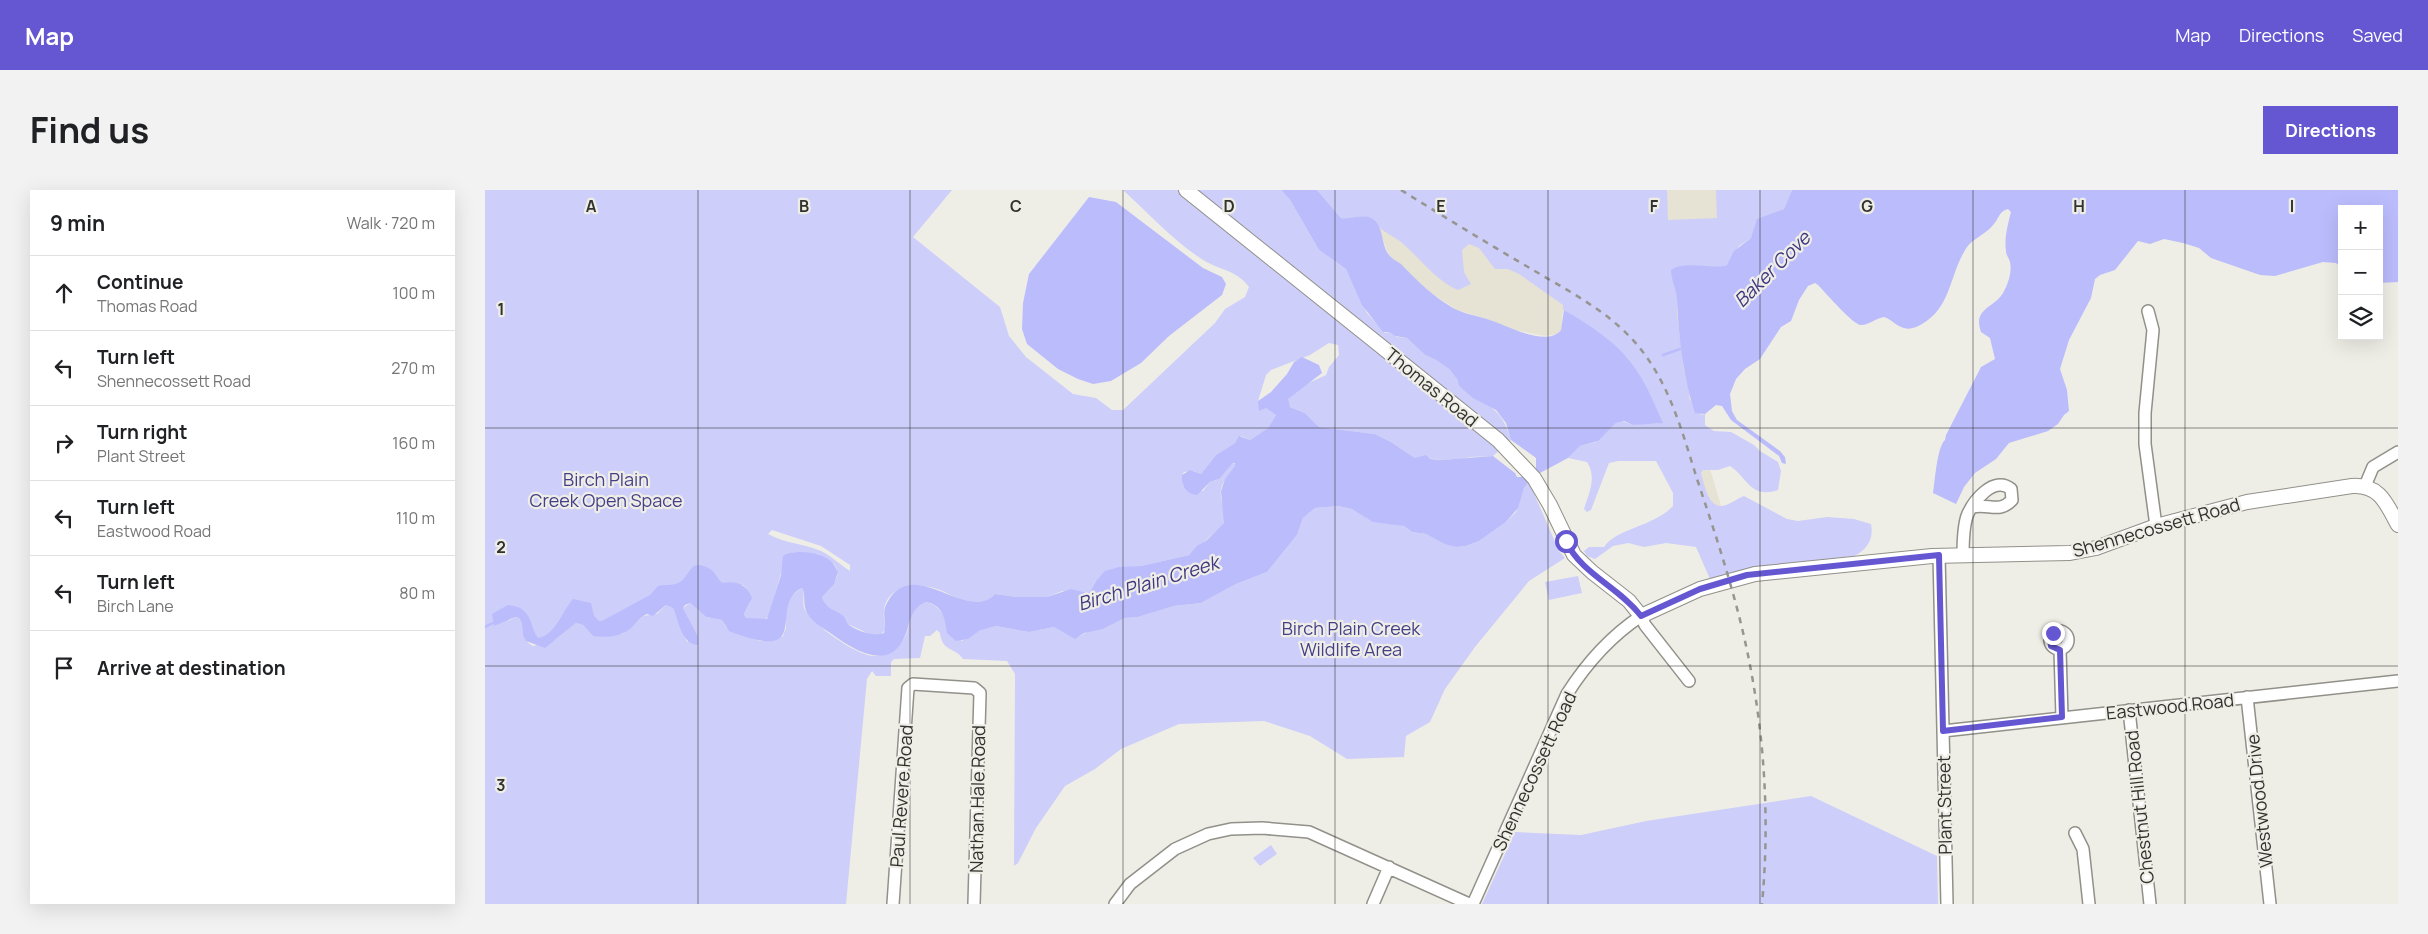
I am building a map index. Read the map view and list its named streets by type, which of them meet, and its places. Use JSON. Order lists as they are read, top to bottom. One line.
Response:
{"streets":{"main road":["Thomas Road","Shennecossett Road"],"street":["Eastwood Road","Paul Revere Road","Nathan Hale Road","Westwood Drive","Plant Street","Chestnut Hill Road"]},"crossings":[["Thomas Road","Shennecossett Road"],["Shennecossett Road","Plant Street"],["Eastwood Road","Westwood Drive"],["Eastwood Road","Plant Street"],["Eastwood Road","Chestnut Hill Road"],["Paul Revere Road","Nathan Hale Road"]],"water":["Baker Cove","Birch Plain Creek"],"parks":["Birch Plain Creek Open Space","Birch Plain Creek Wildlife Area"],"page":{"header":"Map","nav":["Map","Directions","Saved"],"title":"Find us","buttons":"Directions","heading":["9 min","Walk · 720 m"],"map_buttons":["+","−"],"list":[["Continue","Thomas Road","100 m"],["Turn left","Shennecossett Road","270 m"],["Turn right","Plant Street","160 m"],["Turn left","Eastwood Road","110 m"],["Turn left","Birch Lane","80 m"],"Arrive at destination"]},"grid":{"columns":["A","B","C","D","E","F","G","H","I"],"rows":["1","2","3"]}}
